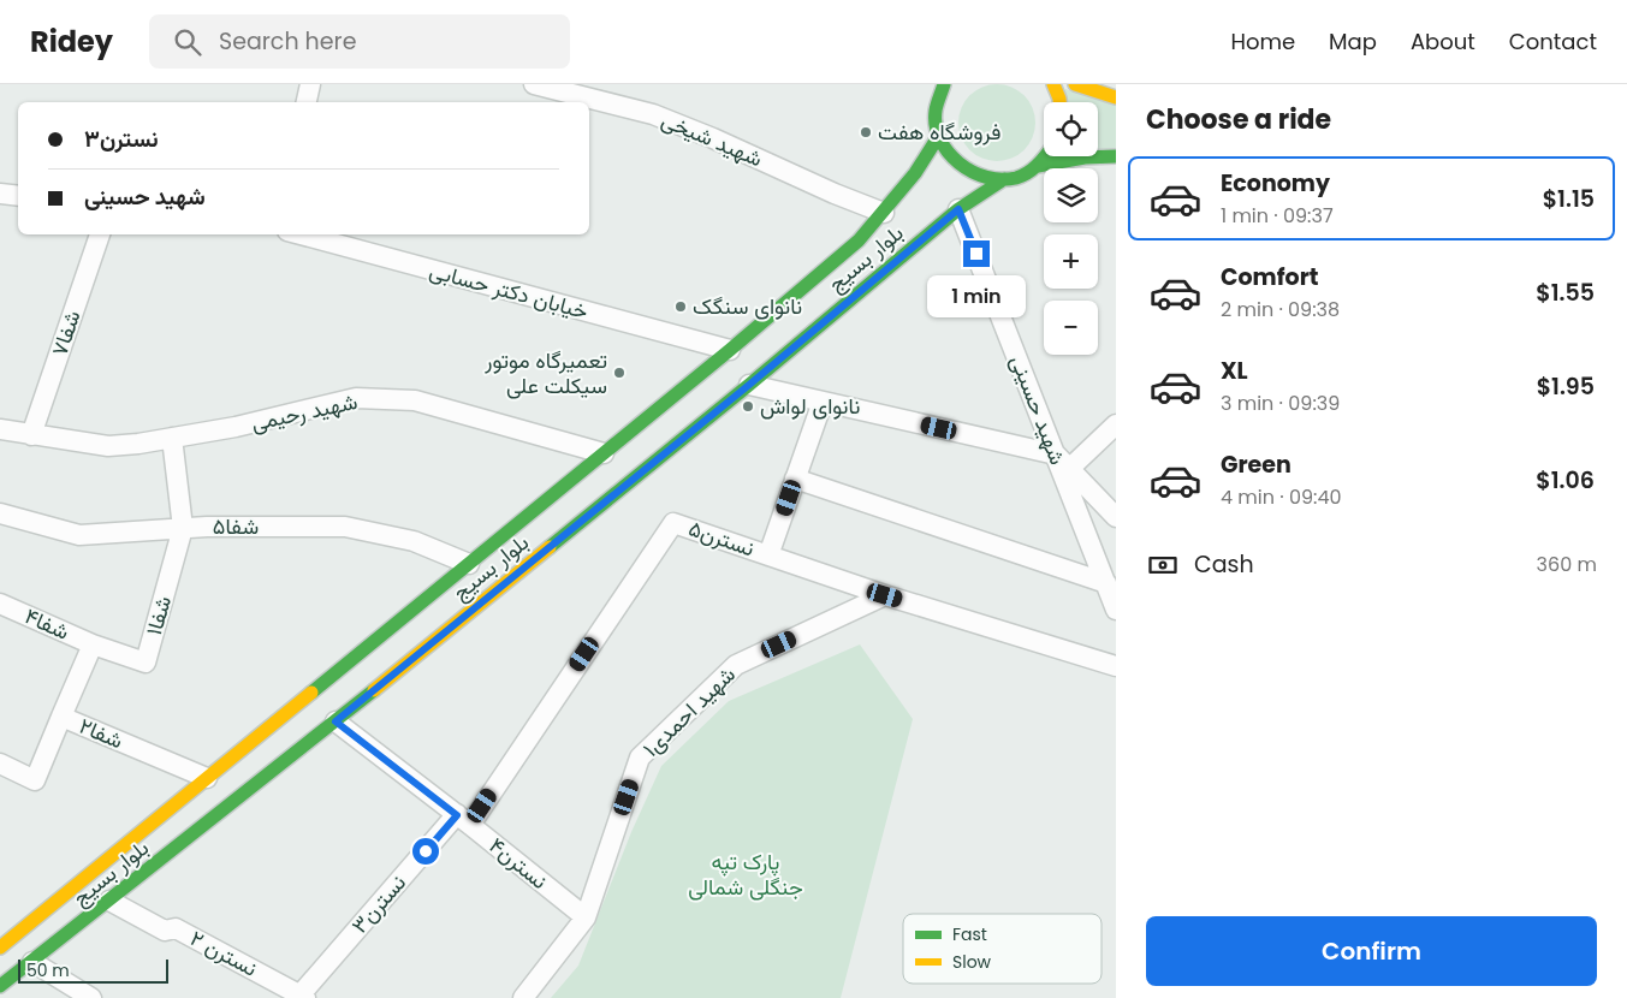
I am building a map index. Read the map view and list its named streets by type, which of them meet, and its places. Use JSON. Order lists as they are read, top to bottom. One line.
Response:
{"streets":{"main road":["بلوار بسیج"],"street":["شهید شیخی","خیابان دکتر حسابی","شفا۷","شهید حسینی","شهید رحیمی","شفا۵","نسترن۵","شفا۱","شفا۴","شهید احمدی۱","شفا۲","نسترن۴","نسترن۳","نسترن ۲"]},"crossings":[["شهید شیخی","بلوار بسیج"],["بلوار بسیج","خیابان دکتر حسابی"],["بلوار بسیج","شهید حسینی"],["بلوار بسیج","شهید رحیمی"],["بلوار بسیج","شفا۵"],["بلوار بسیج","شفا۲"],["بلوار بسیج","نسترن۴"],["بلوار بسیج","نسترن ۲"],["شفا۷","شهید رحیمی"],["شهید رحیمی","شفا۱"],["شفا۵","شفا۱"],["نسترن۵","شهید احمدی۱"],["نسترن۵","نسترن۴"],["نسترن۵","نسترن۳"],["شفا۱","شفا۴"],["شهید احمدی۱","نسترن۴"],["نسترن۴","نسترن۳"],["نسترن۳","نسترن ۲"]],"parks":["پارک تپه جنگلی شمالی"],"places":["فروشگاه هفت","نانوای سنگک","تعمیرگاه موتور سیکلت علی","نانوای لواش"],"legend":["Fast","Slow"],"scale_bar":"50 m","page":{"header":"Ridey","search":"Search here","nav":["Home","Map","About","Contact"],"heading":"Choose a ride","map_buttons":["+","−"],"banner":["نسترن۳","شهید حسینی"],"list":[{"name":"Economy","note":"1 min · 09:37","value":"$1.15"},{"name":"Comfort","note":"2 min · 09:38","value":"$1.55"},{"name":"XL","note":"3 min · 09:39","value":"$1.95"},{"name":"Green","note":"4 min · 09:40","value":"$1.06"}],"bubble":"1 min","pay":["Cash","360 m"],"buttons":"Confirm","scale":"50 m"}}
